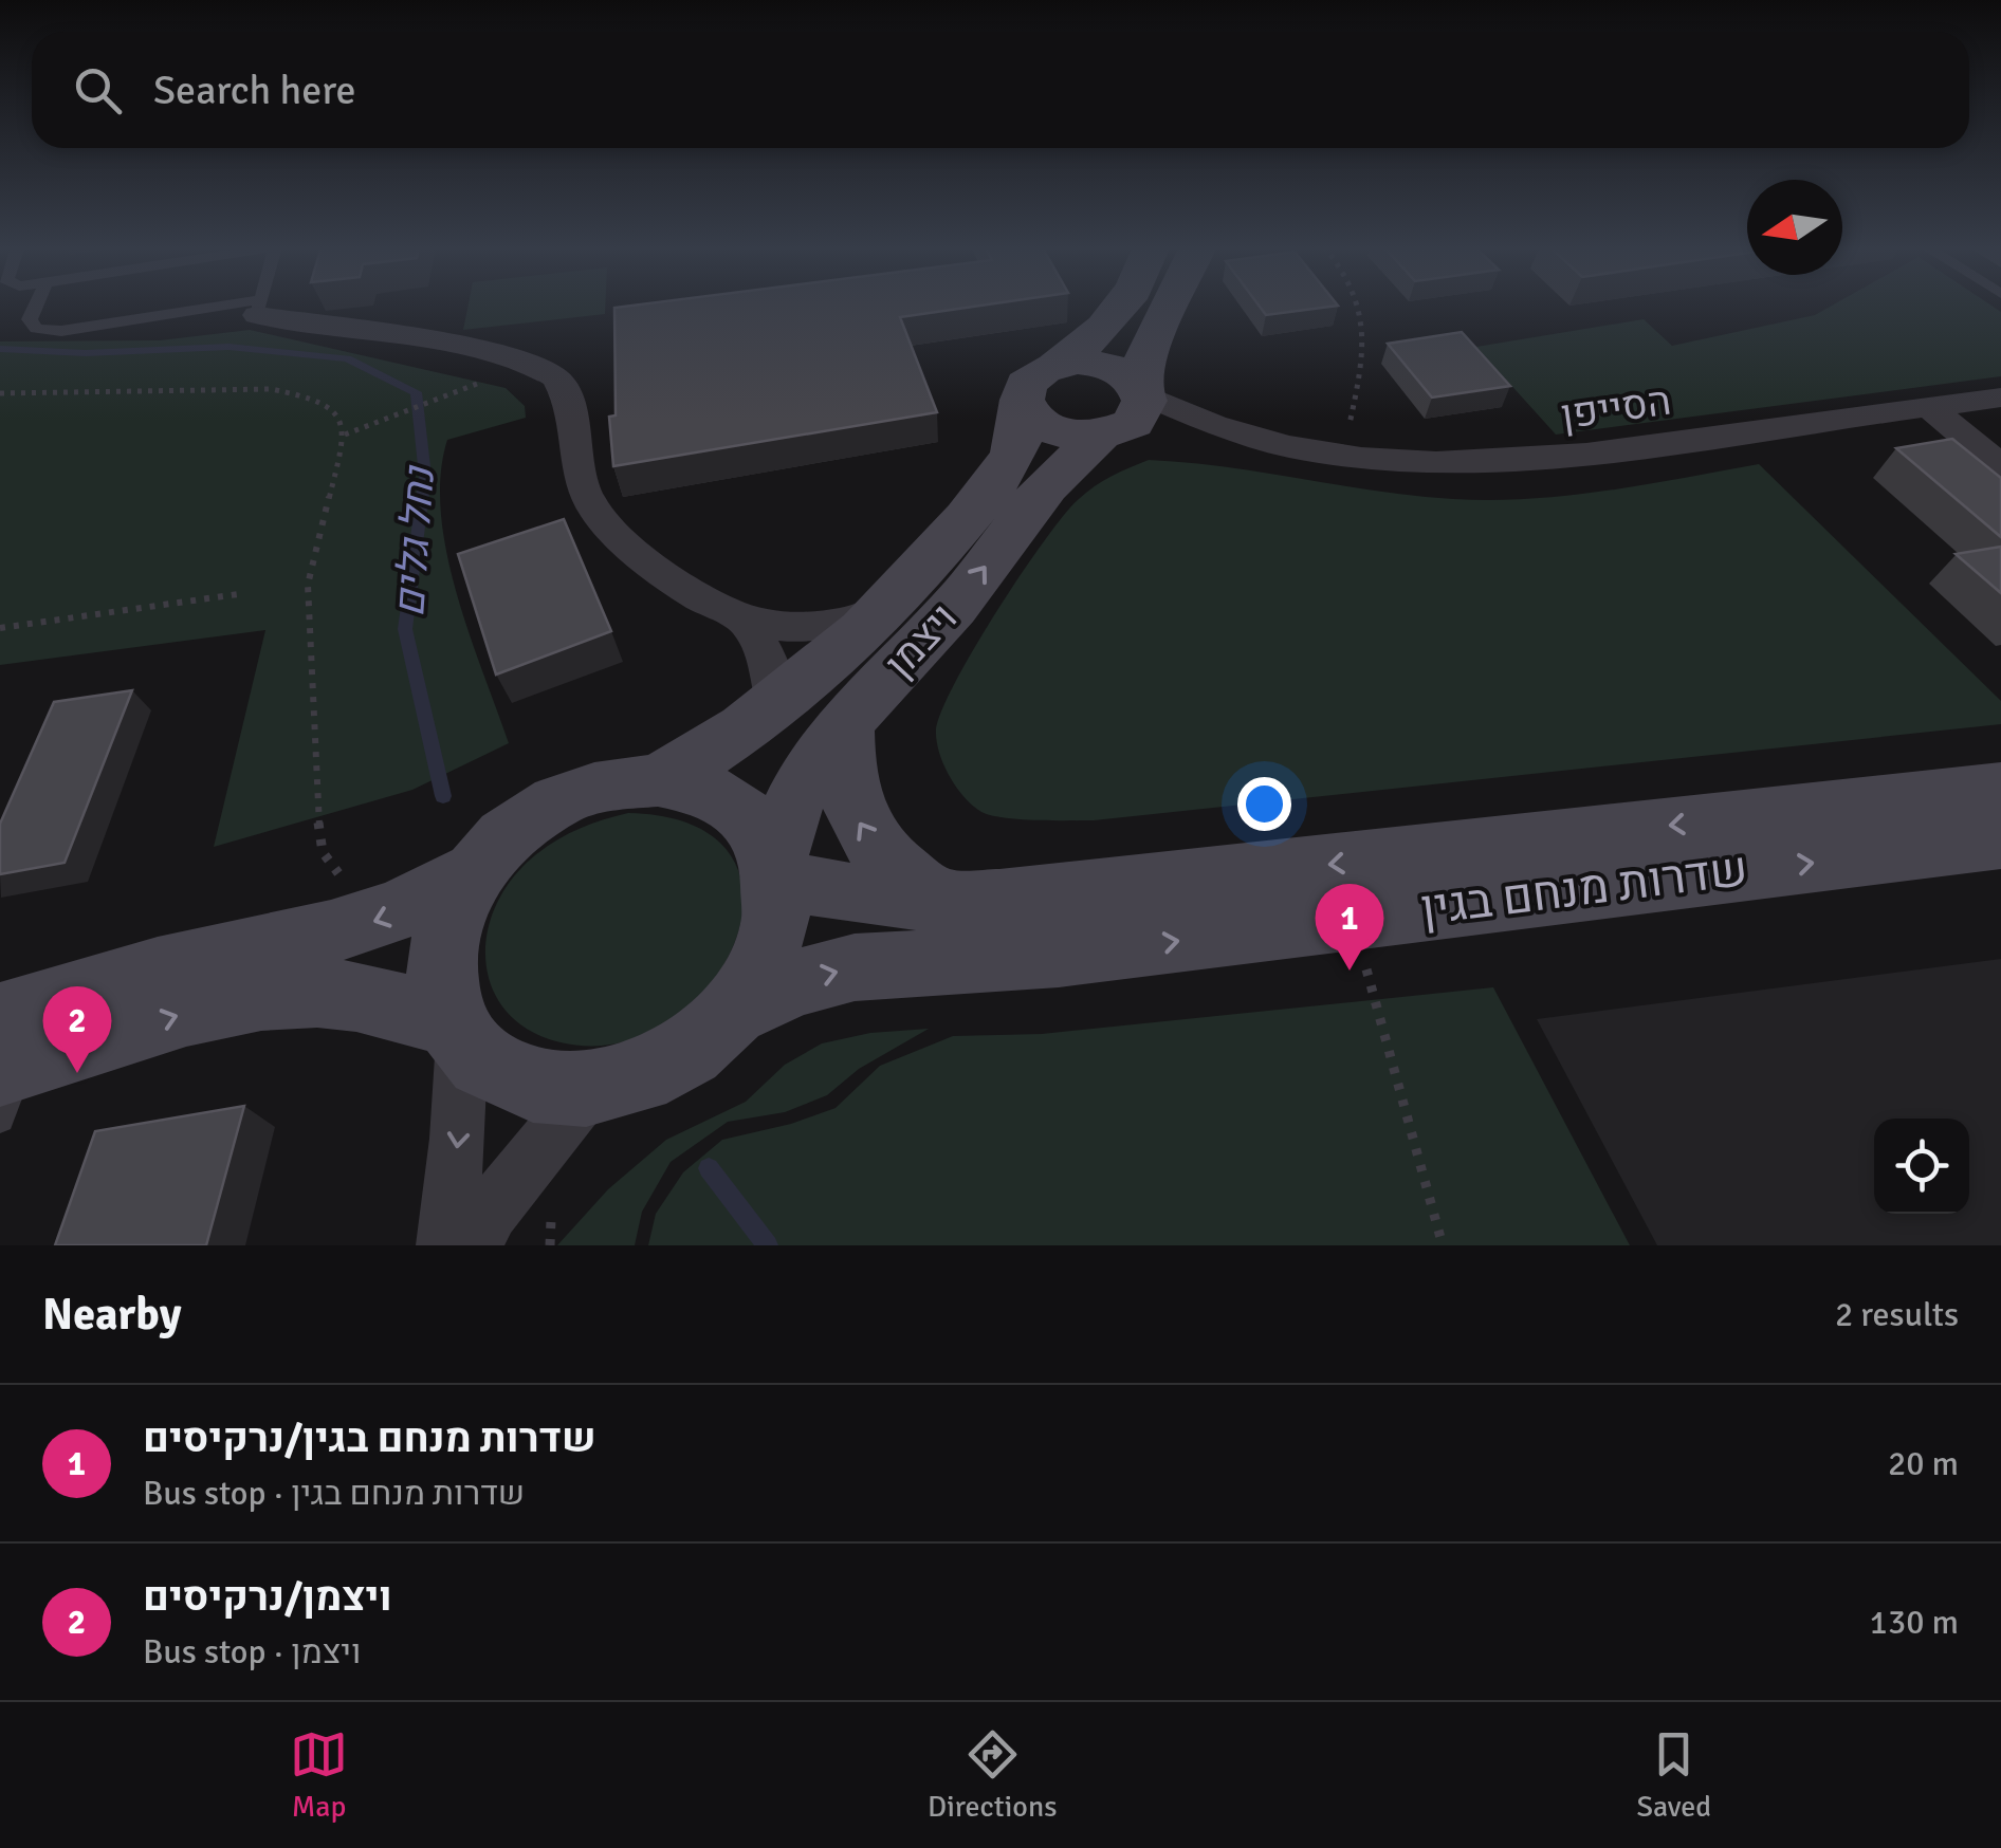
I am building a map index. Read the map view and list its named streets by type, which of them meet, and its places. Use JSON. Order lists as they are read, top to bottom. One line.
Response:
{"streets":{"street":["הסייפן","ויצמן","שדרות מנחם בגין"]},"crossings":[["הסייפן","ויצמן"],["ויצמן","שדרות מנחם בגין"]],"water":["נחל גלים"],"north":"left","page":{"search":"Search here","pins":["1","2"],"heading":["Nearby","2 results"],"list":[{"mark":"1","name":"שדרות מנחם בגין/נרקיסים","note":"Bus stop · שדרות מנחם בגין","value":"20 m"},{"mark":"2","name":"ויצמן/נרקיסים","note":"Bus stop · ויצמן","value":"130 m"}],"nav":["Map","Directions","Saved"]}}
